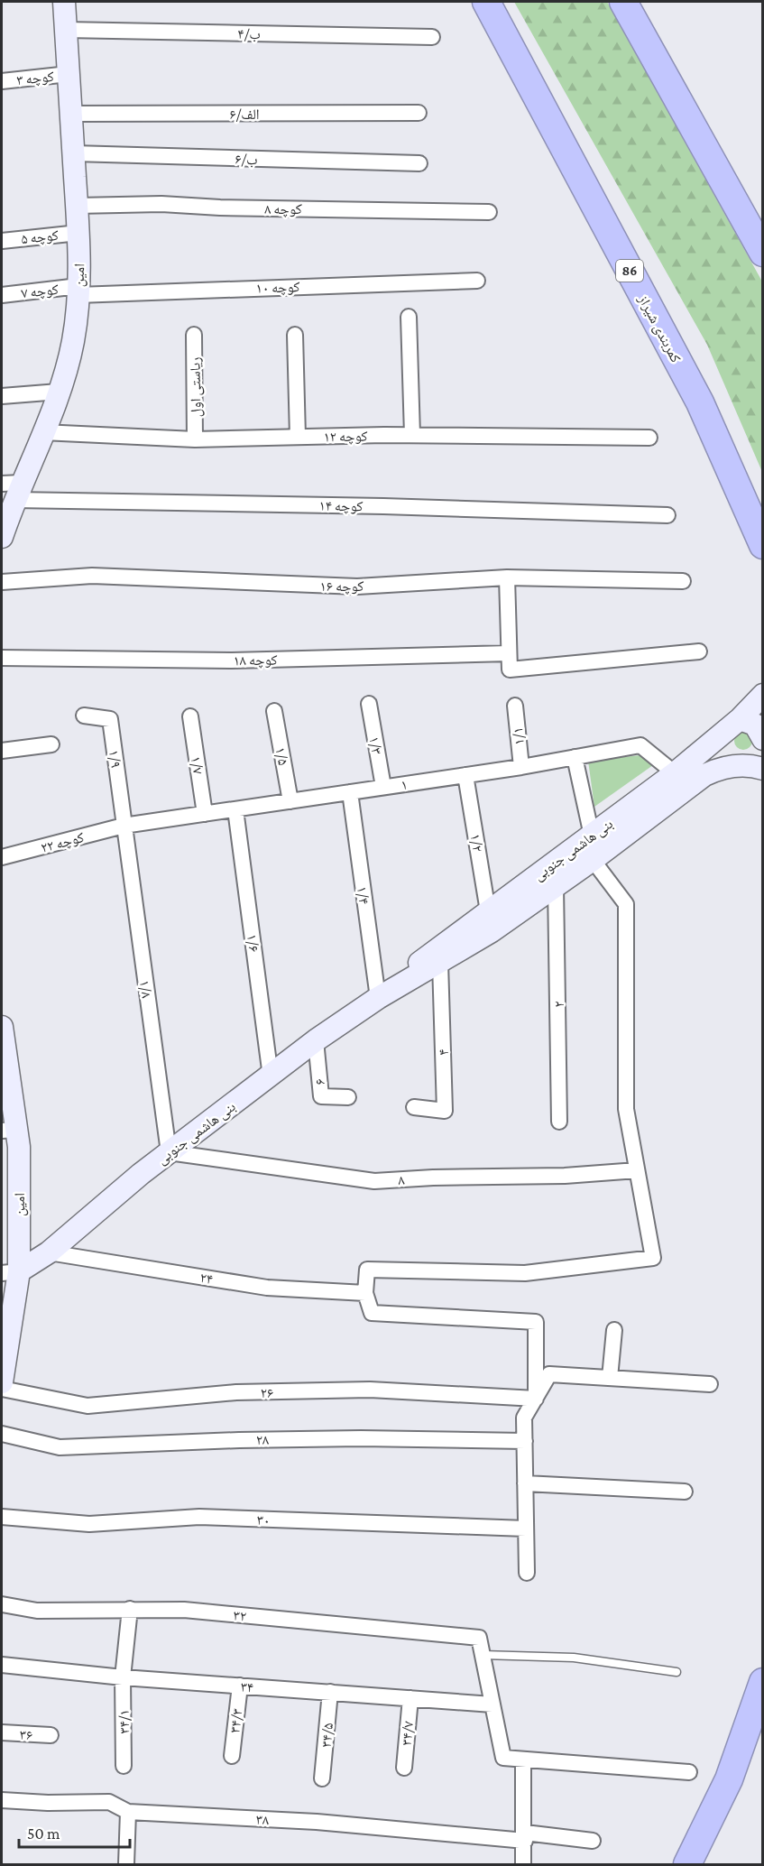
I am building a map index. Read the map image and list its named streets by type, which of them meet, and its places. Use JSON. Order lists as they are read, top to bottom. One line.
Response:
{"streets":{"highway":["86","کمربندی شیراز"],"street":["۴/ب","کوچه ۳","۶/الف","ب/۶","کوچه ۸","کوچه ۵","امین","کوچه ۱۰","کوچه ۷","ریاستی اول","کوچه ۱۲","کوچه ۱۴","کوچه ۱۶","کوچه ۱۸","۱/۱","۱/۳","۱/۵","۱/۹","۱/۷","۱","کوچه ۲۲","۱/۲","بنی هاشمی جنوبی","۱/۴","۱/۶","۱/۸","۲","۴","۶","۸","۲۴","۲۶","۲۸","۳۰","۳۲","۳۴","۳۴/۳","۳۴/۱","۳۴/۷","۳۶","۳۴/۵","۳۸"]},"crossings":[["۴/ب","امین"],["کوچه ۳","امین"],["۶/الف","امین"],["ب/۶","امین"],["کوچه ۸","امین"],["کوچه ۵","امین"],["امین","کوچه ۱۰"],["امین","کوچه ۷"],["امین","کوچه ۱۲"],["امین","کوچه ۱۴"],["امین","بنی هاشمی جنوبی"],["امین","۲۶"],["کوچه ۱۰","کوچه ۷"],["ریاستی اول","کوچه ۱۲"],["۱/۱","۱"],["۱/۳","۱"],["۱/۵","۱"],["۱/۹","۱"],["۱/۹","کوچه ۲۲"],["۱/۹","۱/۸"],["۱/۷","۱"],["۱","کوچه ۲۲"],["۱","۱/۲"],["۱","بنی هاشمی جنوبی"],["۱","۱/۴"],["۱","۱/۶"],["۱","۱/۸"],["کوچه ۲۲","۱/۸"],["۱/۲","بنی هاشمی جنوبی"],["بنی هاشمی جنوبی","۱/۴"],["بنی هاشمی جنوبی","۱/۶"],["بنی هاشمی جنوبی","۱/۸"],["بنی هاشمی جنوبی","۲"],["بنی هاشمی جنوبی","۴"],["بنی هاشمی جنوبی","۶"],["بنی هاشمی جنوبی","۸"],["بنی هاشمی جنوبی","۲۴"],["۱/۸","۸"],["۳۲","۳۴/۱"],["۳۴","۳۴/۳"],["۳۴","۳۴/۱"],["۳۴","۳۴/۷"],["۳۴","۳۴/۵"]],"scale_bar":"50 m"}
